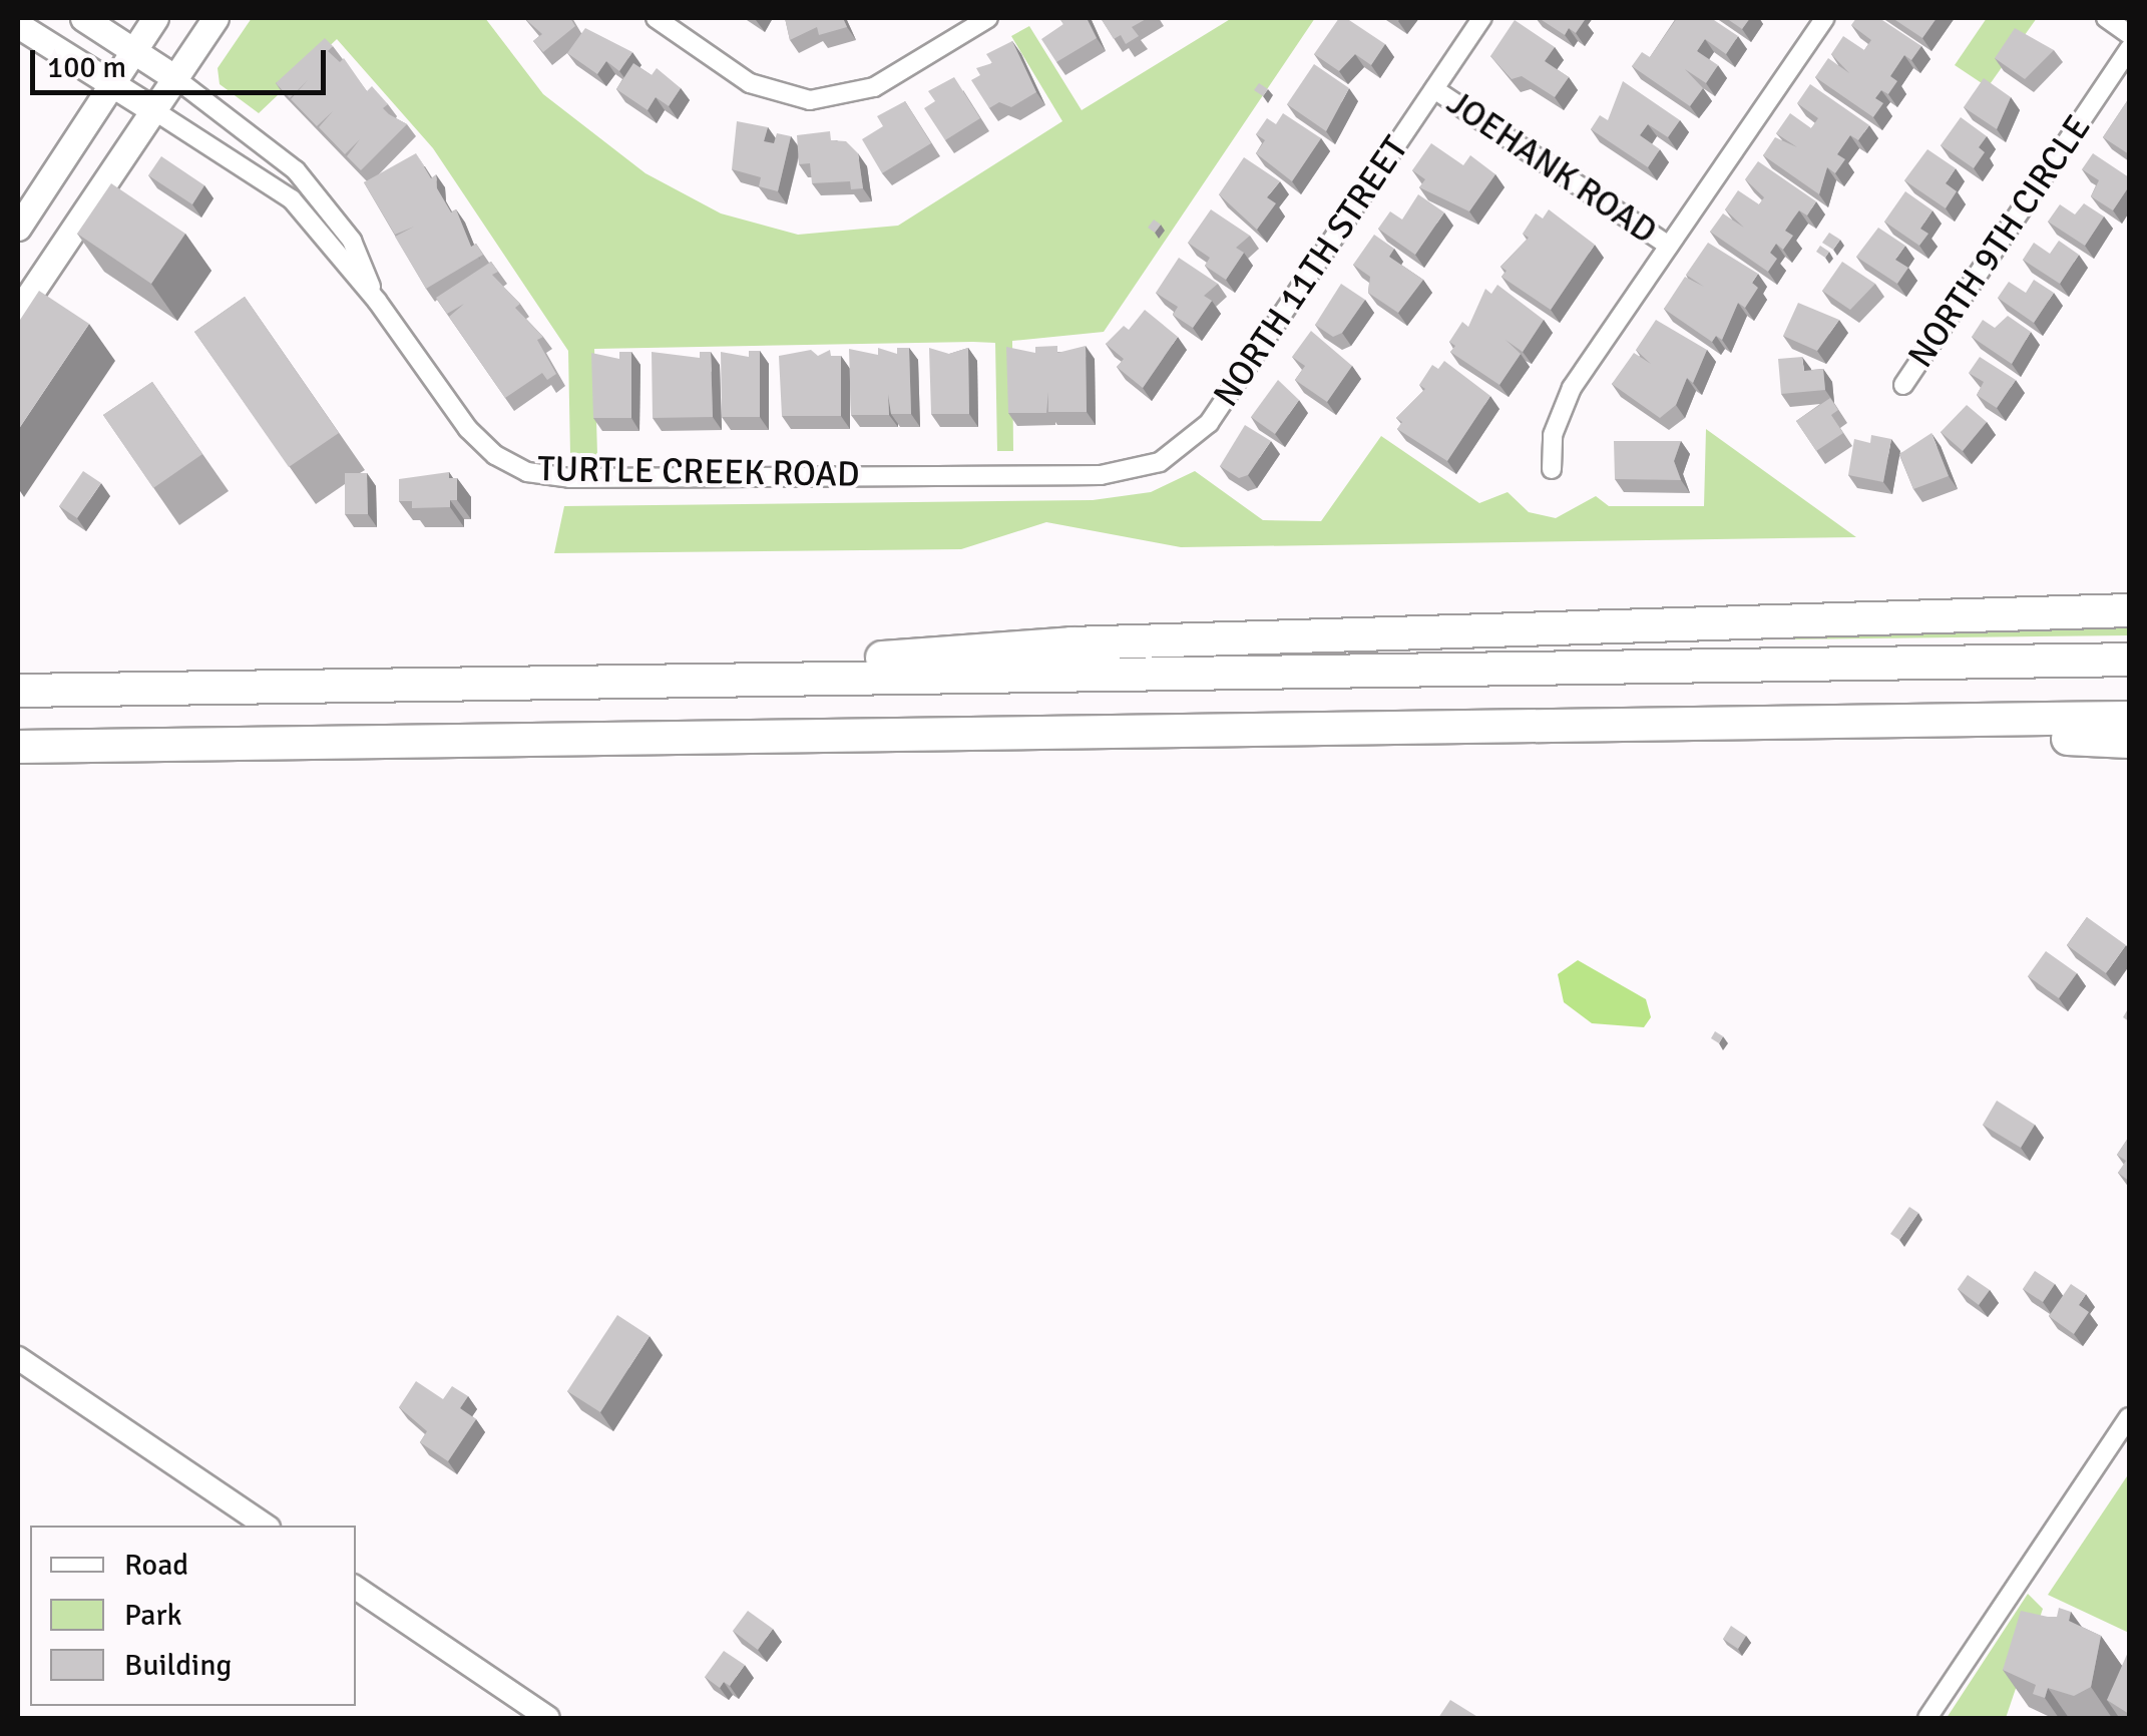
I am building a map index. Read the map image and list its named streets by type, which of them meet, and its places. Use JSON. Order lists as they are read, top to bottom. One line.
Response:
{"streets":{"street":["JOEHANK ROAD","NORTH 9TH CIRCLE","NORTH 11TH STREET","TURTLE CREEK ROAD"]},"crossings":[["JOEHANK ROAD","NORTH 11TH STREET"],["NORTH 11TH STREET","TURTLE CREEK ROAD"]],"legend":["Road","Park","Building"],"scale_bar":"100 m"}
